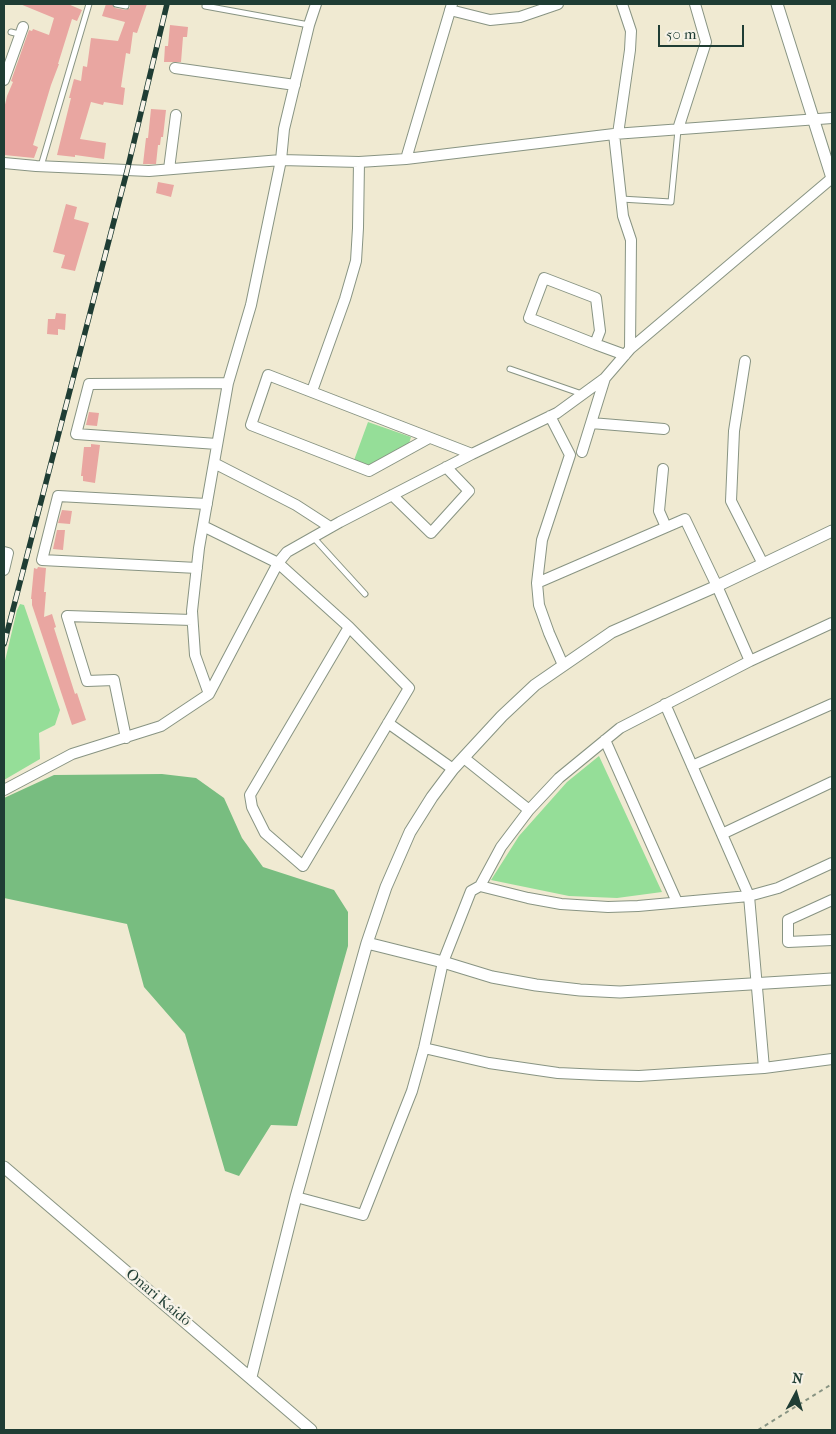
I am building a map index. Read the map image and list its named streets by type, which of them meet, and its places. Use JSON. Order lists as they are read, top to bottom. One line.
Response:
{"streets":{"street":["Onari Kaidō"]},"scale_bar":"50 m","north":"top"}
